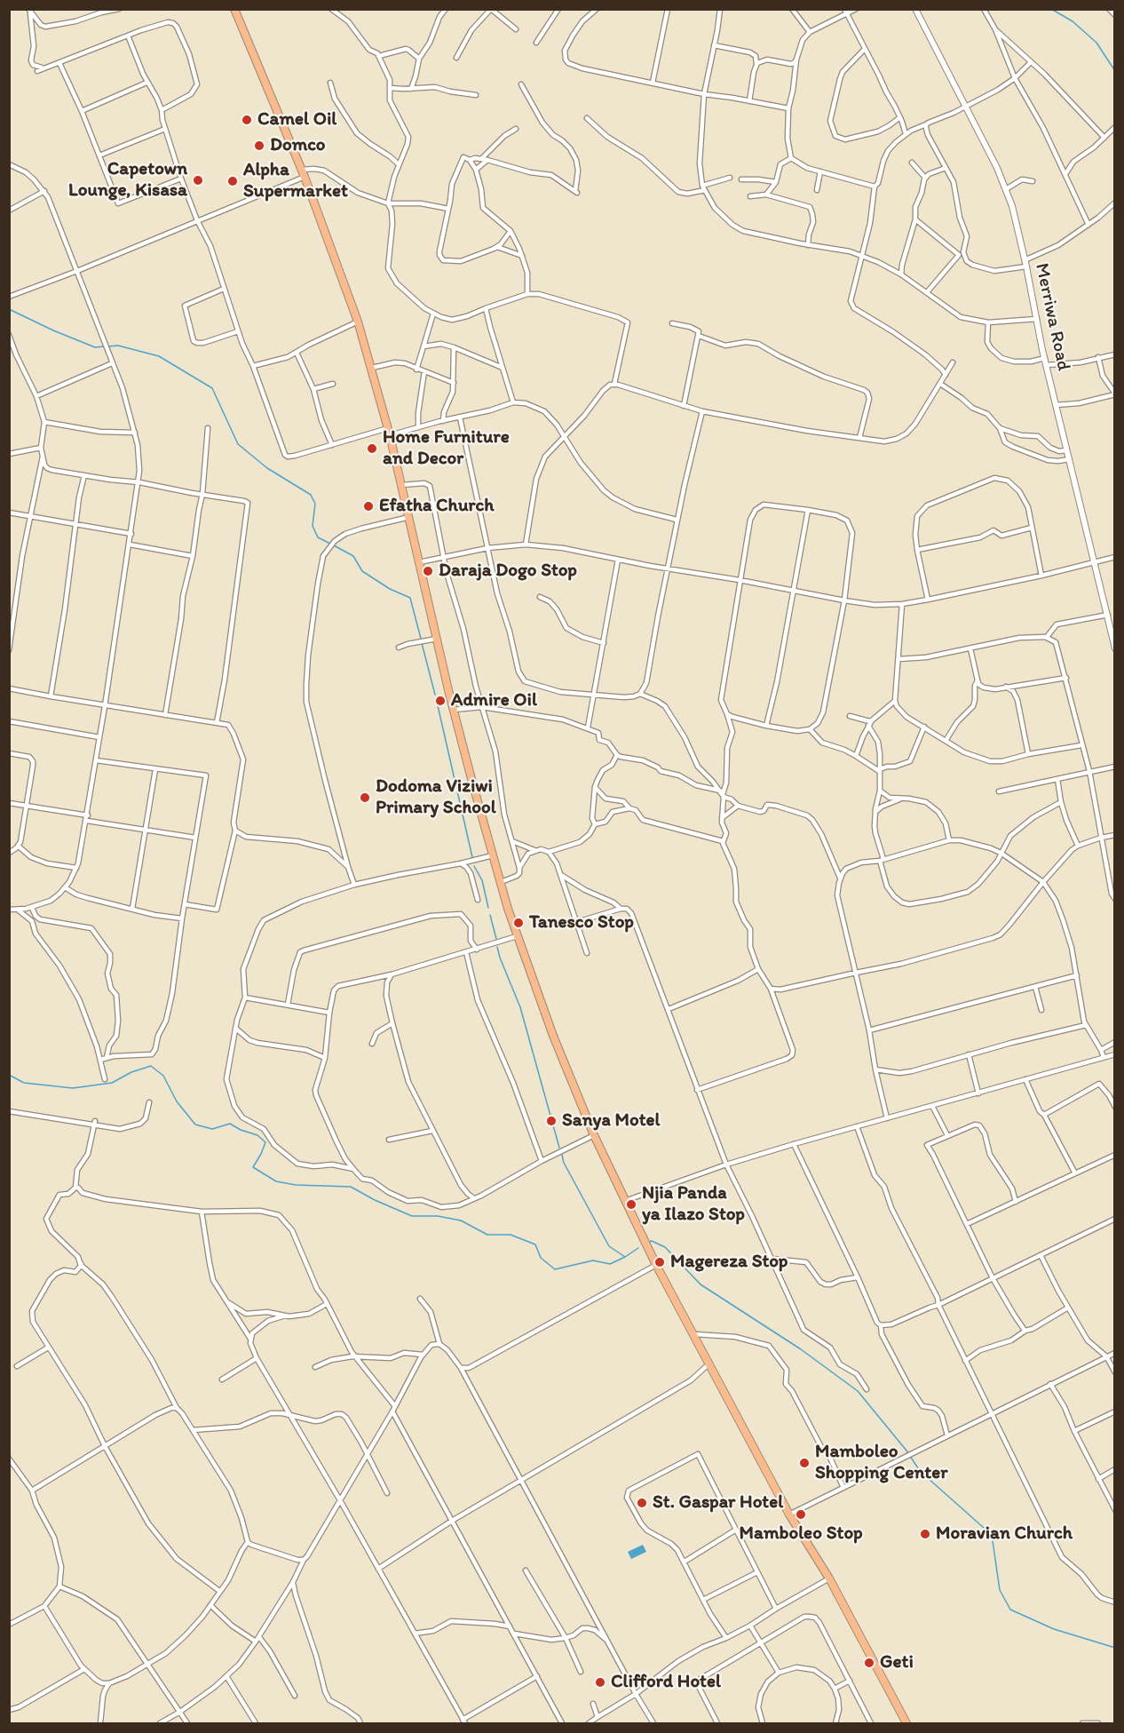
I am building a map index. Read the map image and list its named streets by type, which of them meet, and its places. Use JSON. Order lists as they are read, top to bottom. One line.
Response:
{"streets":{"street":["Merriwa Road"]},"places":["Camel Oil","Domco","Capetown Lounge, Kisasa","Alpha Supermarket","Home Furniture and Decor","Efatha Church","Daraja Dogo Stop","Admire Oil","Dodoma Viziwi Primary School","Tanesco Stop","Sanya Motel","Njia Panda ya Ilazo Stop","Magereza Stop","Mamboleo Shopping Center","St. Gaspar Hotel","Mamboleo Stop","Moravian Church","Geti","Clifford Hotel"]}
